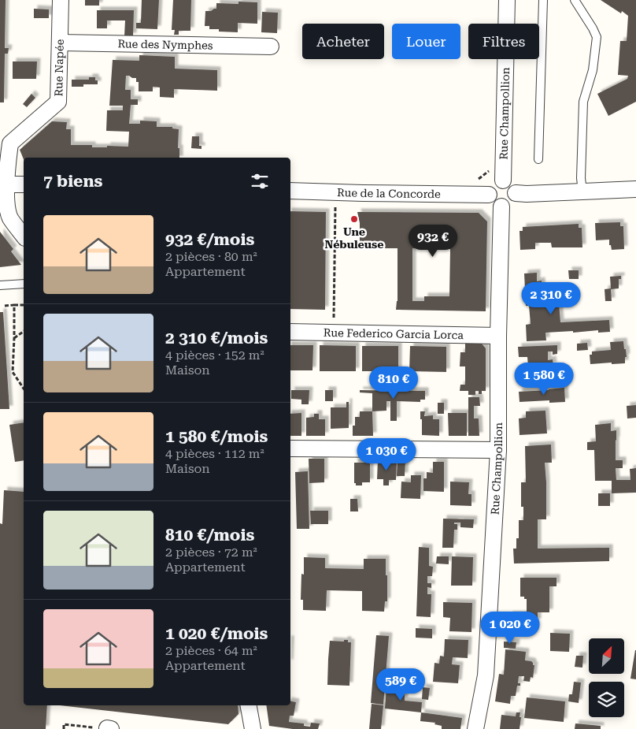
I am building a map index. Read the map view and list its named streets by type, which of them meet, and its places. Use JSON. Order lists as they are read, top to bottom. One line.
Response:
{"streets":{"street":["Rue des Nymphes","Rue Napée","Rue Champollion","Rue de la Concorde","Rue Federico Garcia Lorca"]},"crossings":[["Rue des Nymphes","Rue Napée"],["Rue Champollion","Rue de la Concorde"],["Rue Champollion","Rue Federico Garcia Lorca"]],"places":["Une Nébuleuse"],"north":"top right","page":{"chip":["Acheter","Louer","Filtres"],"heading":"7 biens","list":[{"name":"932 €/mois","note":"2 pièces · 80 m² · Appartement"},{"name":"2 310 €/mois","note":"4 pièces · 152 m² · Maison"},{"name":"1 580 €/mois","note":"4 pièces · 112 m² · Maison"},{"name":"810 €/mois","note":"2 pièces · 72 m² · Appartement"},{"name":"1 020 €/mois","note":"2 pièces · 64 m² · Appartement"}],"price":["932 €","2 310 €","1 580 €","810 €","1 030 €","1 020 €","589 €"]}}
